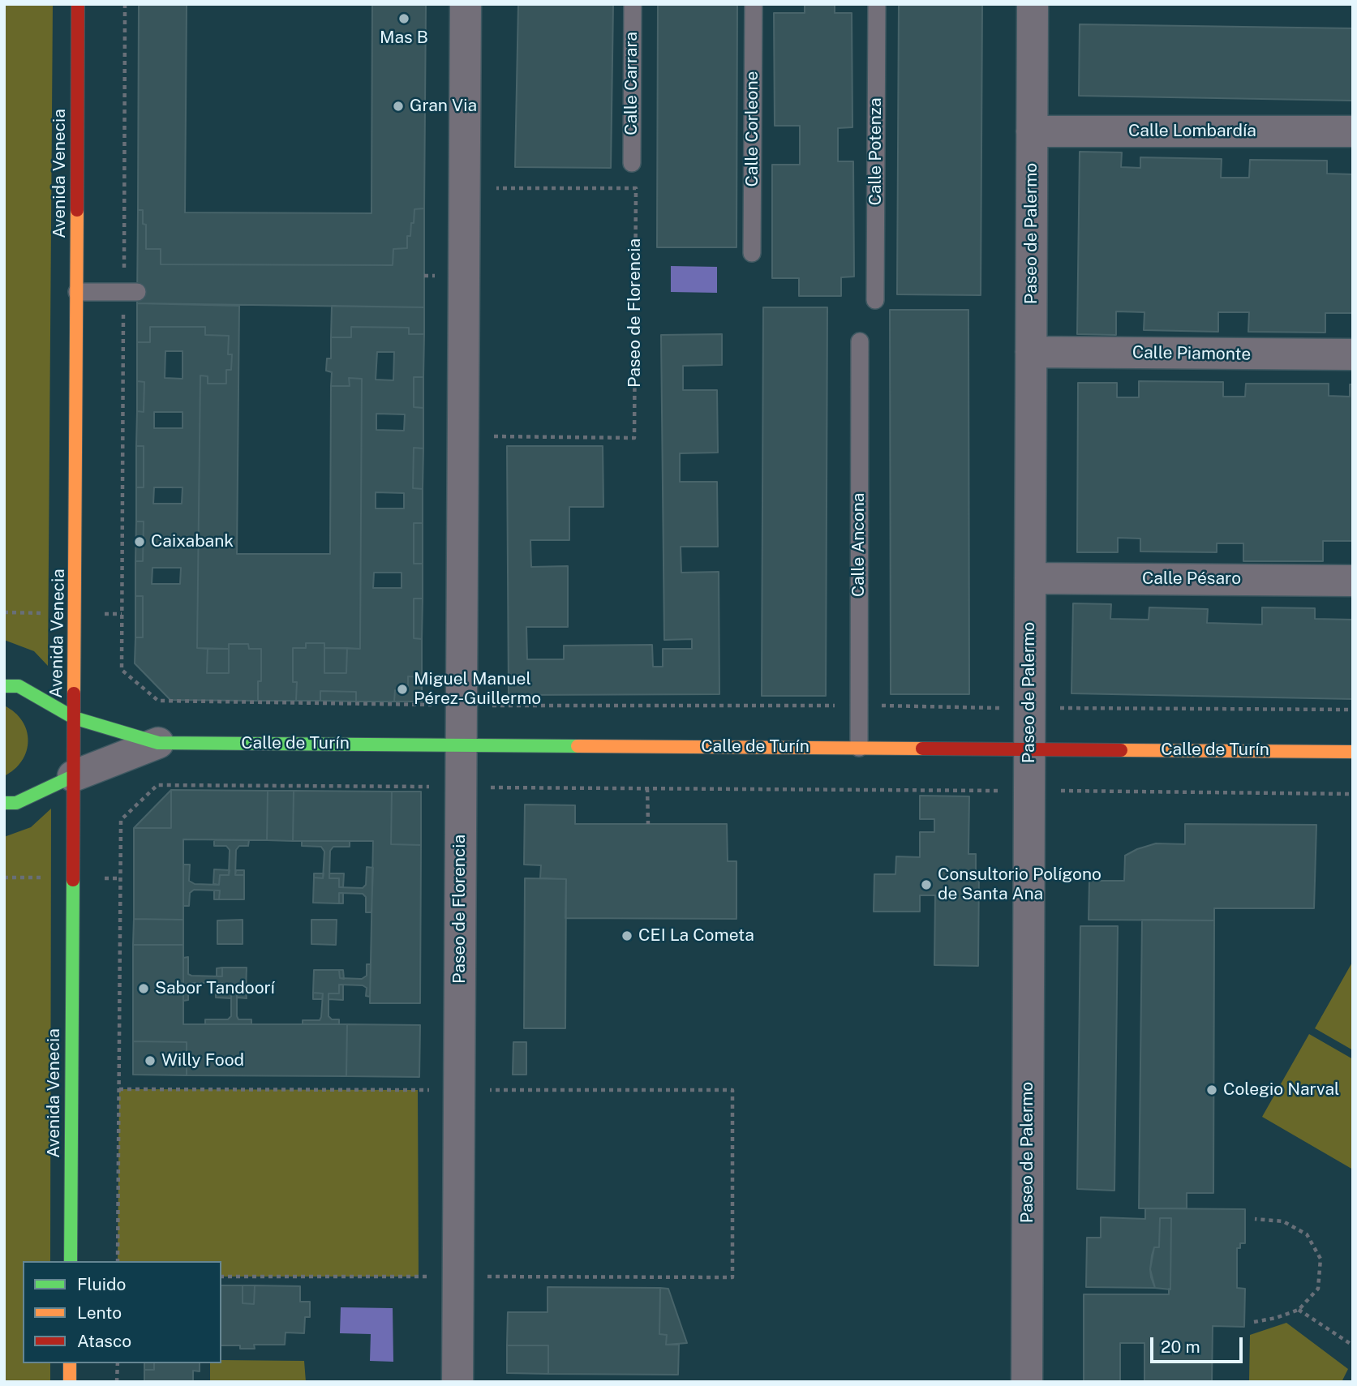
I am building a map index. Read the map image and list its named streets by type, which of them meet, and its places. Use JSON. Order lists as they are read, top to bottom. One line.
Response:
{"streets":{"street":["Calle Lombardía","Avenida Venecia","Paseo de Palermo","Paseo de Florencia","Calle Piamonte","Calle Pésaro","Calle de Turín"],"lane":["Calle Carrara","Calle Corleone","Calle Potenza","Calle Ancona"]},"crossings":[["Calle Lombardía","Paseo de Palermo"],["Avenida Venecia","Calle de Turín"],["Paseo de Palermo","Calle Piamonte"],["Paseo de Palermo","Calle Pésaro"],["Paseo de Palermo","Calle de Turín"],["Paseo de Florencia","Calle de Turín"],["Calle Ancona","Calle de Turín"]],"places":["Mas B","Gran Via","Caixabank","Miguel Manuel Pérez-Guillermo","Consultorio Polígono de Santa Ana","CEI La Cometa","Sabor Tandoorí","Willy Food","Colegio Narval"],"legend":["Fluido","Lento","Atasco"],"scale_bar":"20 m"}
